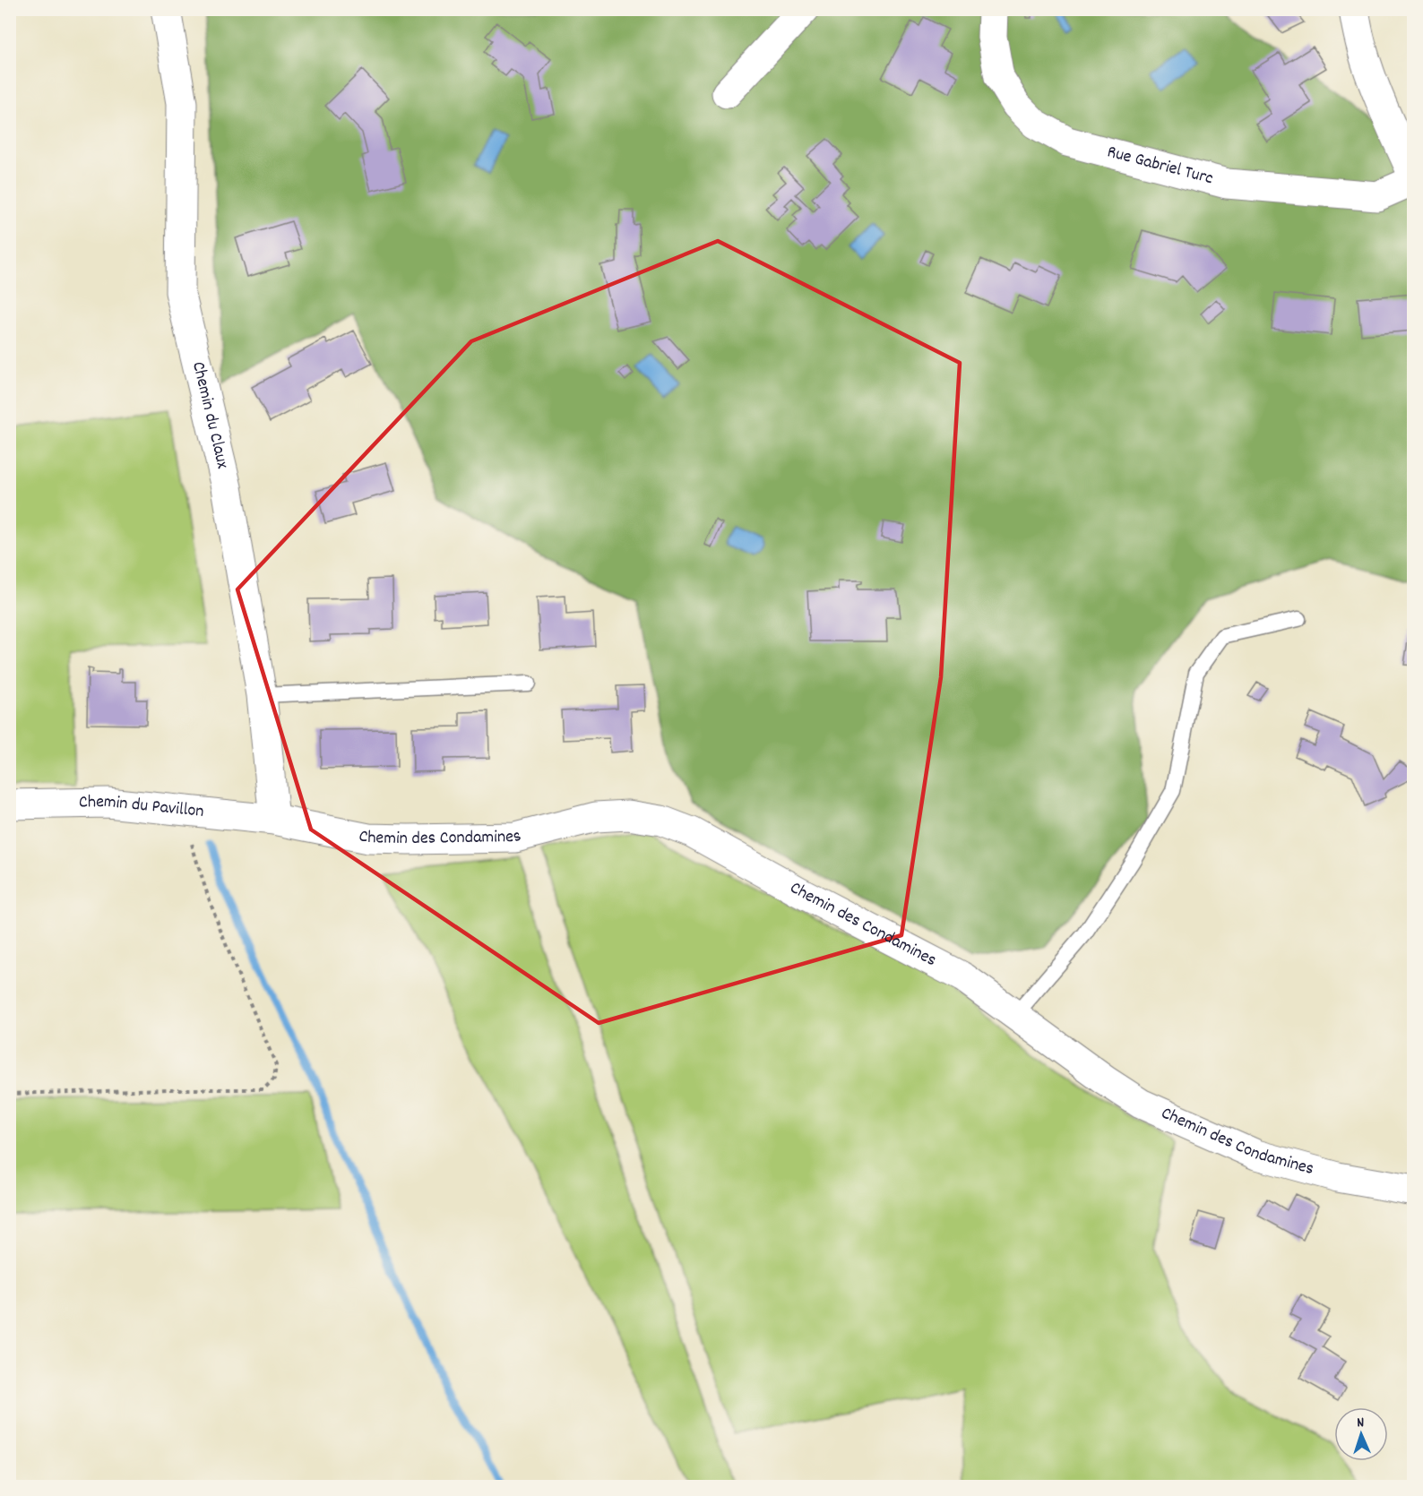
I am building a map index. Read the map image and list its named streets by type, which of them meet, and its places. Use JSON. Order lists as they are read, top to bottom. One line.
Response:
{"streets":{"street":["Rue Gabriel Turc","Chemin du Claux","Chemin du Pavillon","Chemin des Condamines"]},"crossings":[["Chemin du Claux","Chemin du Pavillon"],["Chemin du Claux","Chemin des Condamines"],["Chemin du Pavillon","Chemin des Condamines"]],"north":"top"}
